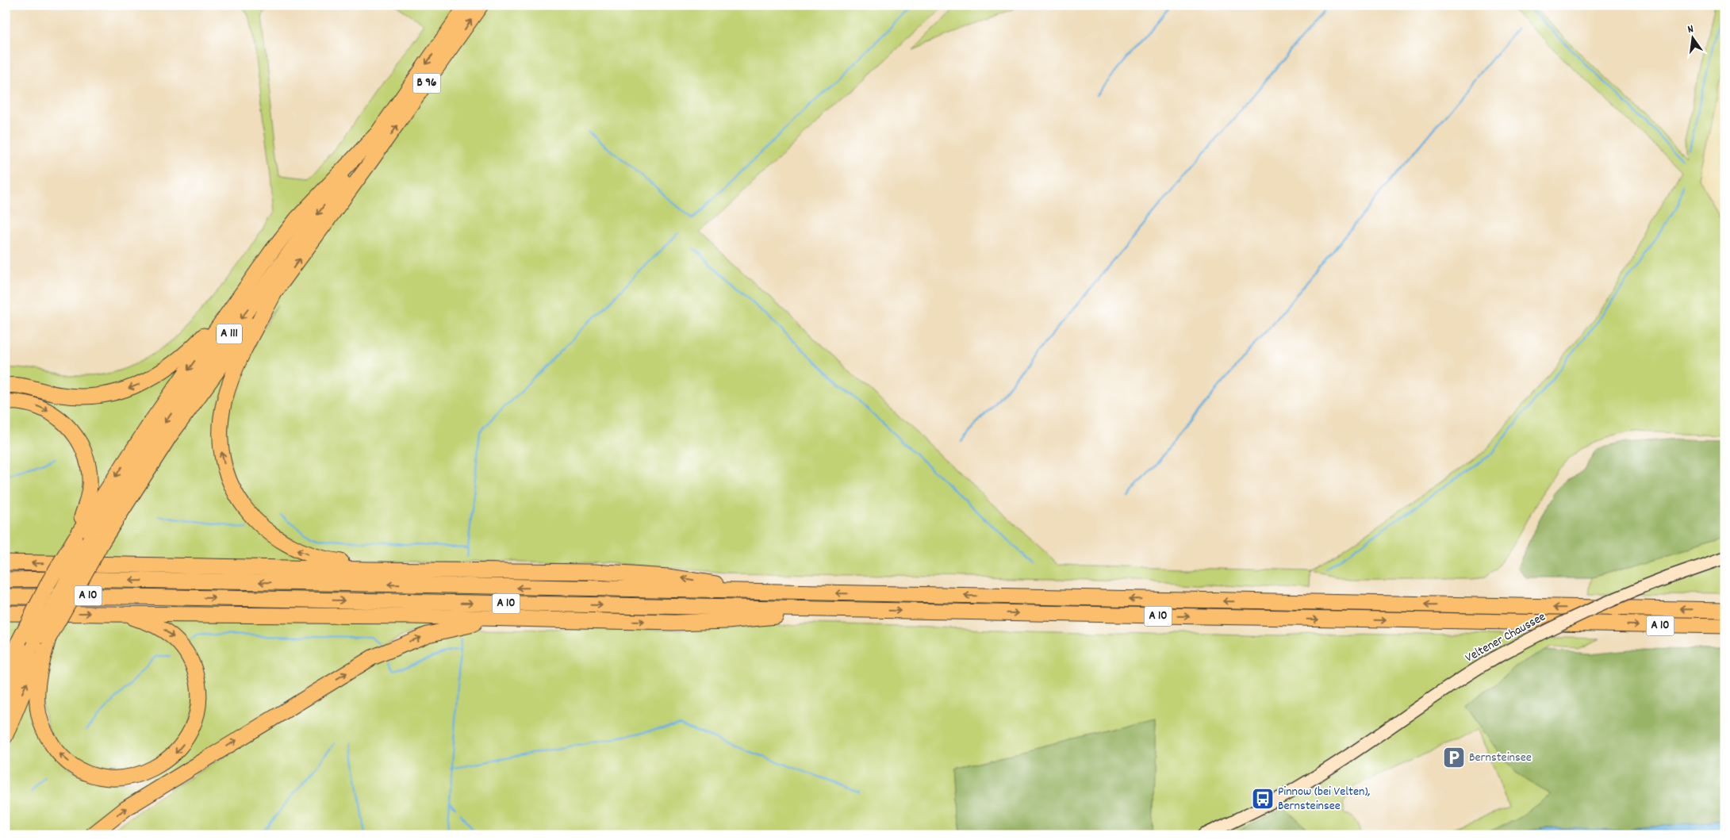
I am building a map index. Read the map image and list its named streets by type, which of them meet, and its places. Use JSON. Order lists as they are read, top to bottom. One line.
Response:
{"streets":{"highway":["B 96","A 111","A 10"],"main road":["Veltener Chaussee"]},"crossings":[["B 96","A 111"]],"places":{"parking":["Bernsteinsee"],"bus stop":["Pinnow (bei Velten), Bernsteinsee"]},"north":"top"}
